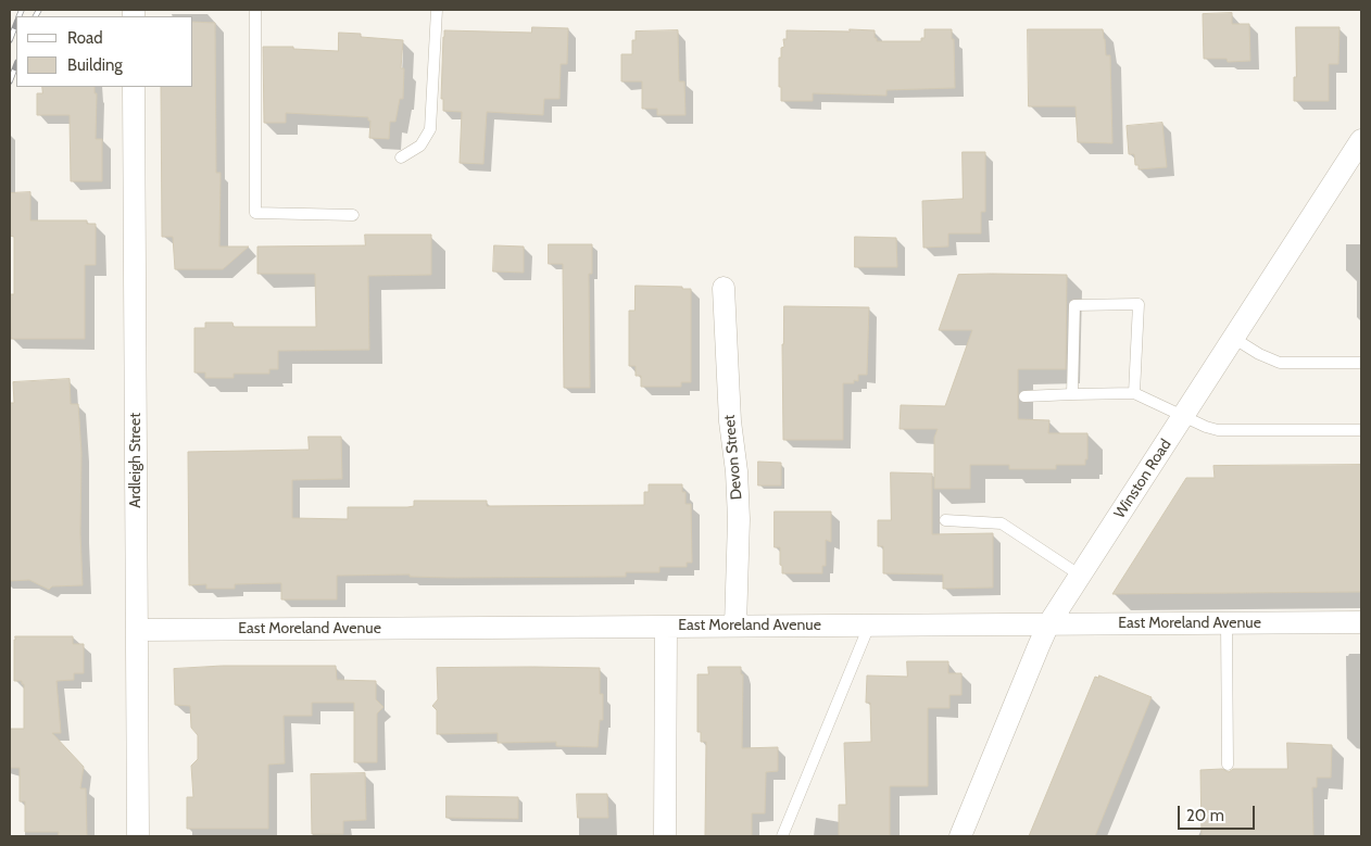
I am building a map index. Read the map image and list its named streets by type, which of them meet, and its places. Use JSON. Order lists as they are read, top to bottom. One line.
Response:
{"streets":{"street":["Devon Street","Ardleigh Street","Winston Road","East Moreland Avenue"]},"crossings":[["Devon Street","East Moreland Avenue"],["Ardleigh Street","East Moreland Avenue"],["Winston Road","East Moreland Avenue"]],"legend":["Road","Building"],"scale_bar":"20 m"}
